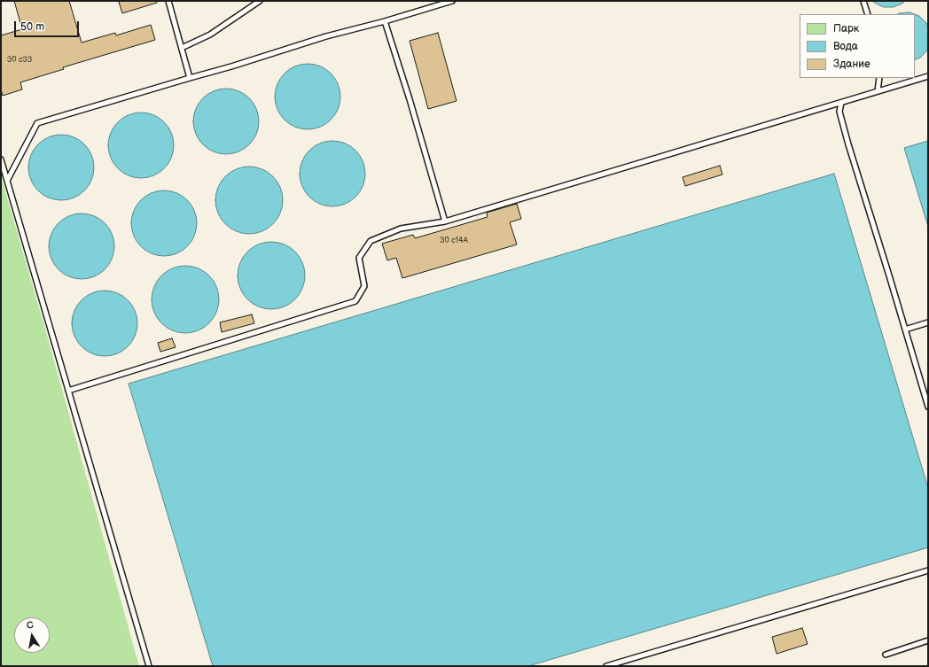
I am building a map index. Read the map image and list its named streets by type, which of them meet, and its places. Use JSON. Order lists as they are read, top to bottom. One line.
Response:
{"house_numbers":["30 с33","30 с14А"],"legend":["Парк","Вода","Здание"],"scale_bar":"50 m","north":"top"}
